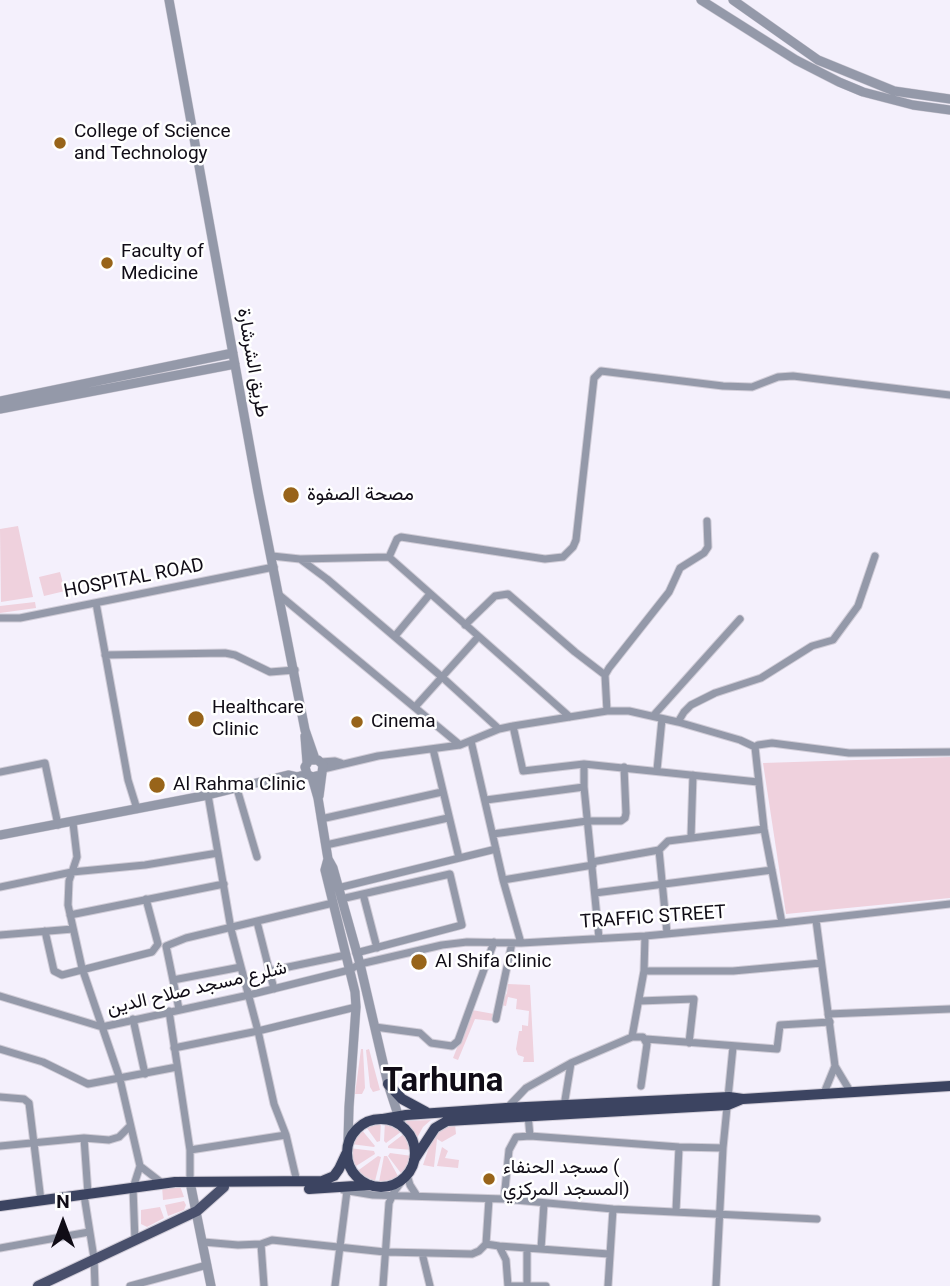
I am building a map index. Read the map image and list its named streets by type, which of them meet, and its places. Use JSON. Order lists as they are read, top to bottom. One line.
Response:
{"streets":{"street":["طريق الشرشارة","HOSPITAL ROAD","TRAFFIC STREET","شلرع مسجد صلاح الدين"]},"crossings":[["طريق الشرشارة","HOSPITAL ROAD"],["TRAFFIC STREET","شلرع مسجد صلاح الدين"]],"districts":["Tarhuna"],"places":["College of Science and Technology","Faculty of Medicine","مصحة الصفوة","Healthcare Clinic","Cinema","Al Rahma Clinic","Al Shifa Clinic","مسجد الحنفاء ( المسجد المركزي)"],"north":"top"}
